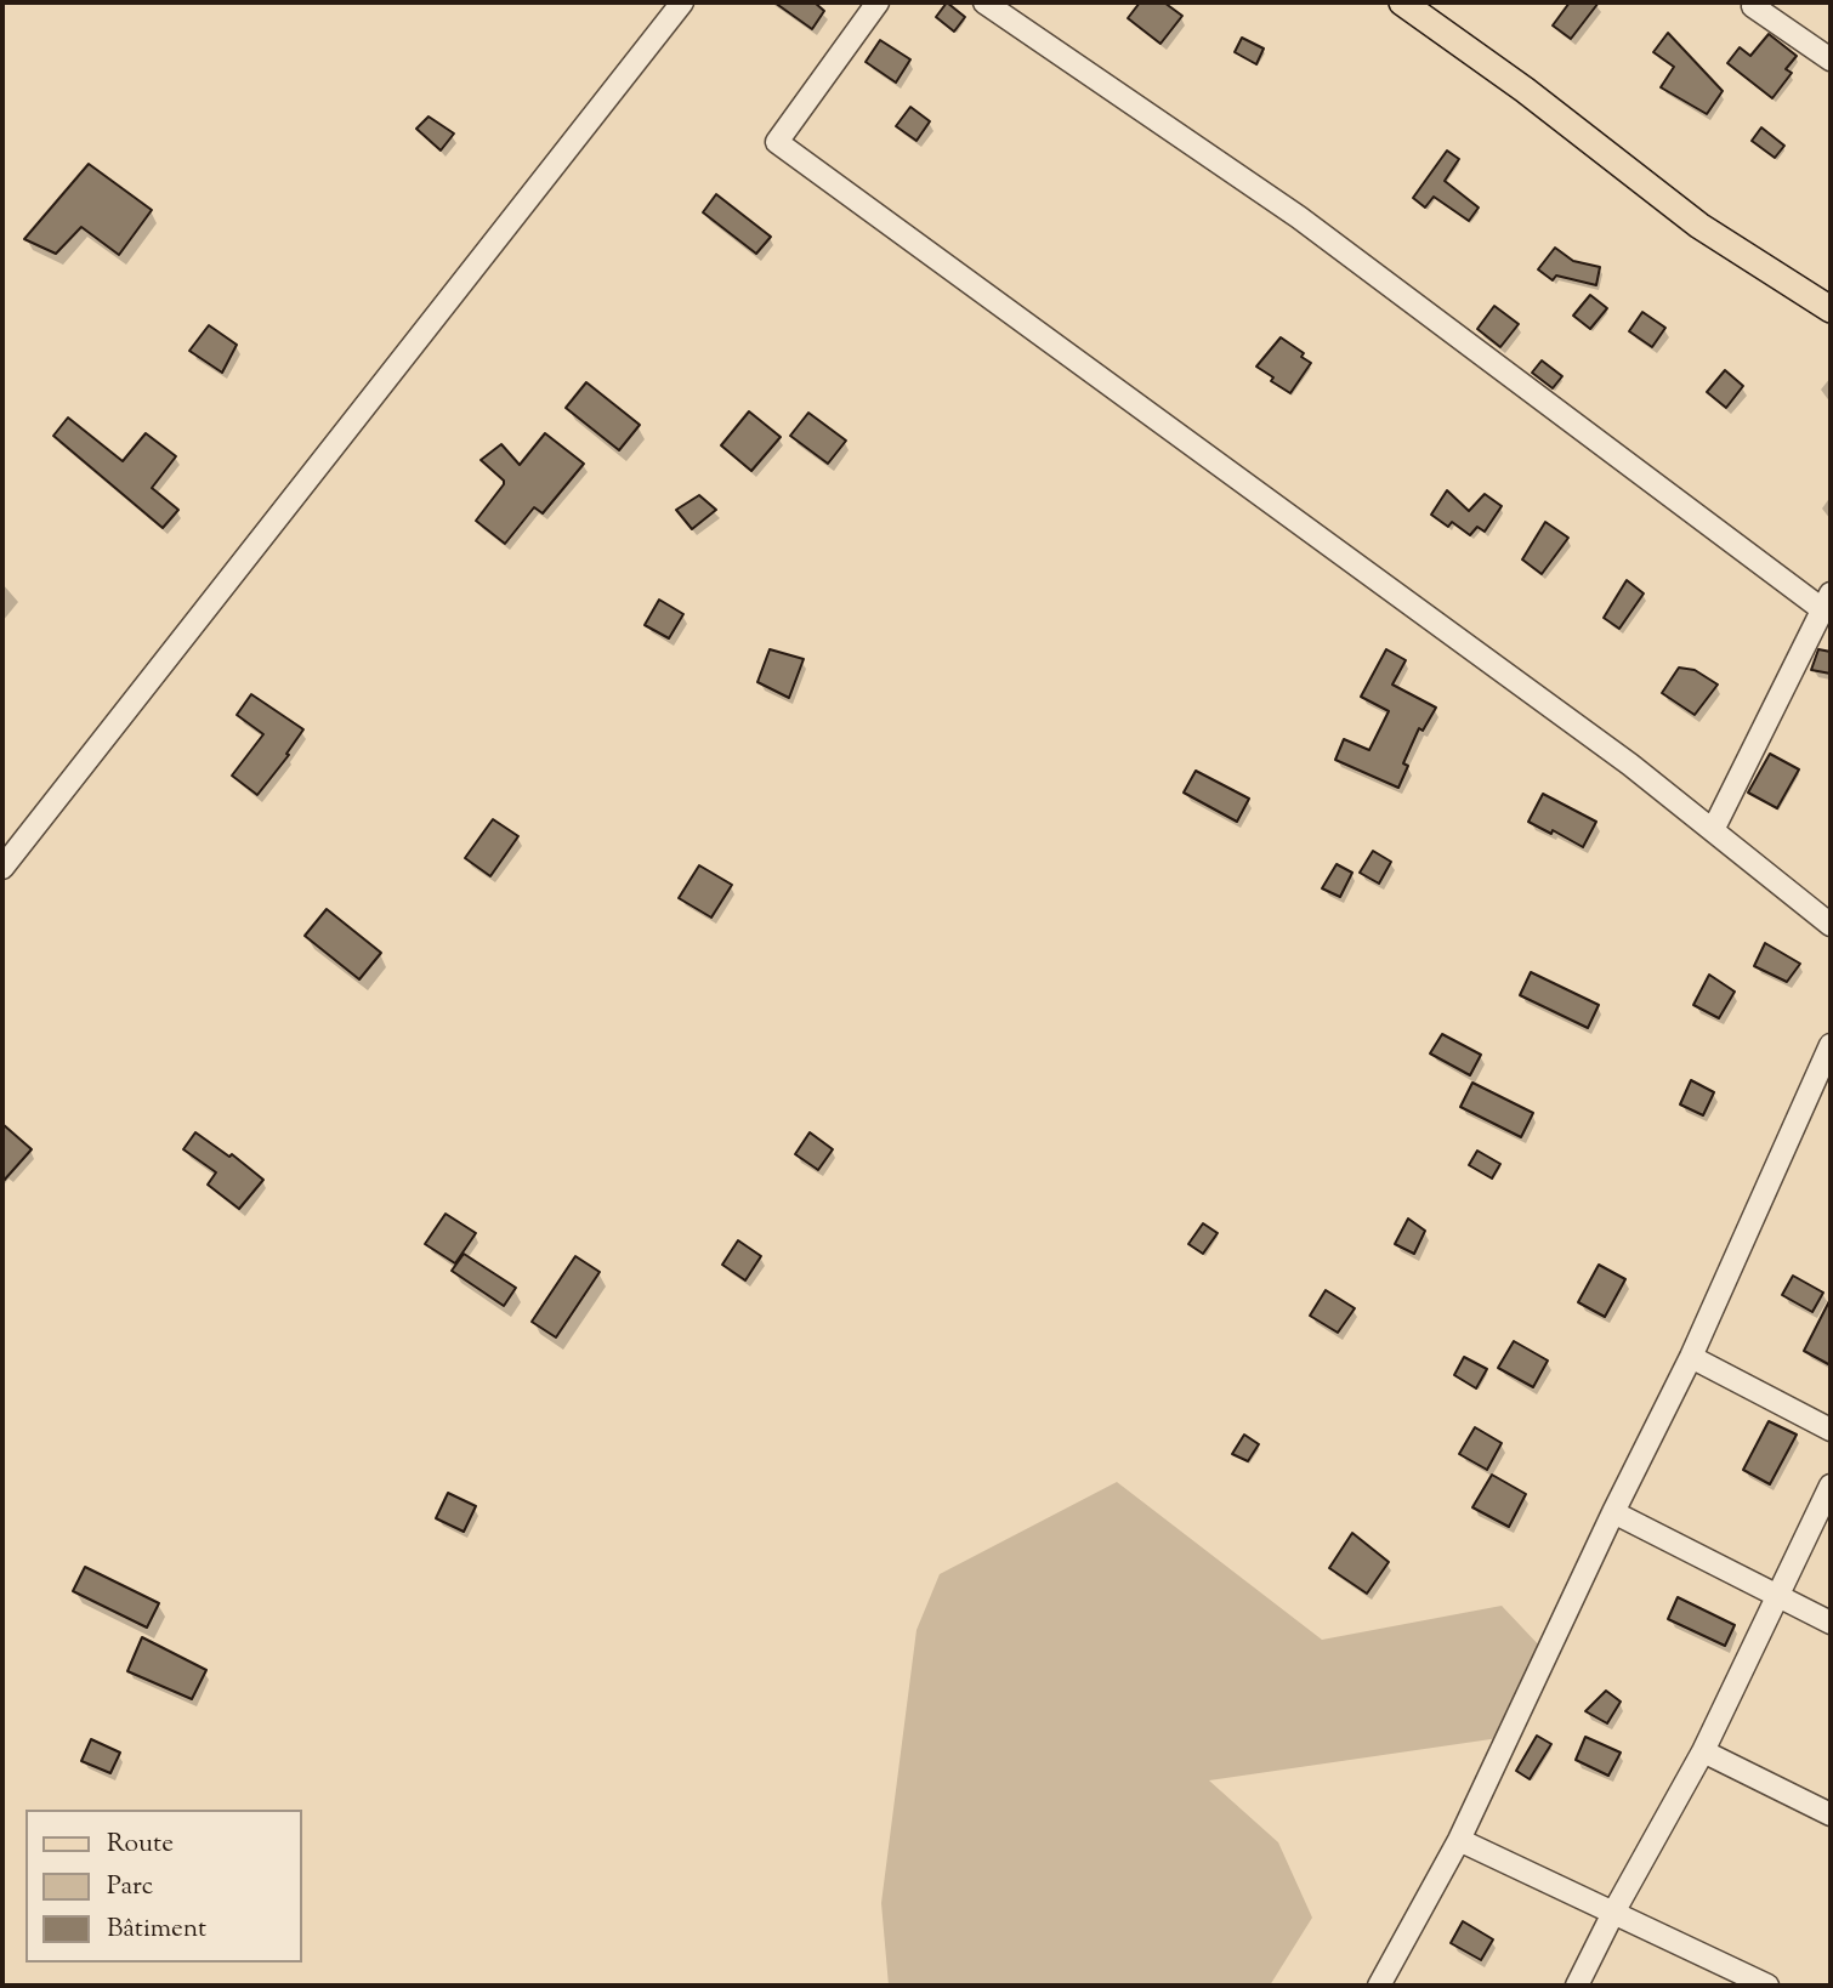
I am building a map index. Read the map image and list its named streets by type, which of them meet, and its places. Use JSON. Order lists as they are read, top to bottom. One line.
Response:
{"legend":["Route","Parc","Bâtiment"]}
